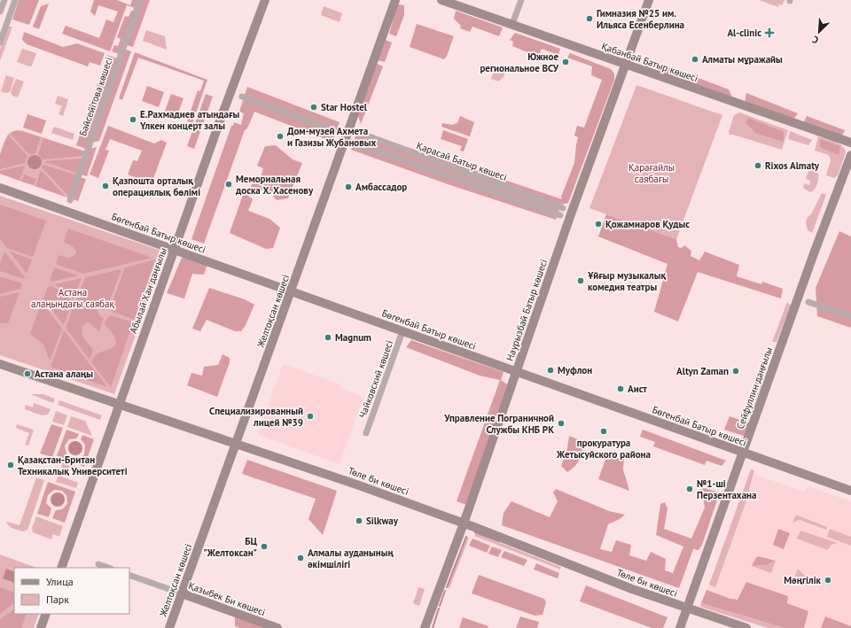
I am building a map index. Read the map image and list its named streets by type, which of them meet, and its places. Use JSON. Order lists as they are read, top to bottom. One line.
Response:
{"streets":{"main road":["Қабанбай Батыр көшесі","Бөгенбай Батыр көшесі","Абылай Хан даңғылы","Наурызбай Батыр көшесі","Желтоқсан көшесі","Сейфуллин даңғылы","Төле би көшесі","Қазыбек Би көшесі"],"street":["Бәйсейітова көшесі","Қарасай Батыр көшесі","Чайковский көшесі"]},"crossings":[["Қабанбай Батыр көшесі","Наурызбай Батыр көшесі"],["Бөгенбай Батыр көшесі","Абылай Хан даңғылы"],["Бөгенбай Батыр көшесі","Наурызбай Батыр көшесі"],["Бөгенбай Батыр көшесі","Желтоқсан көшесі"],["Бөгенбай Батыр көшесі","Чайковский көшесі"],["Бөгенбай Батыр көшесі","Сейфуллин даңғылы"],["Абылай Хан даңғылы","Төле би көшесі"],["Наурызбай Батыр көшесі","Төле би көшесі"],["Желтоқсан көшесі","Төле би көшесі"],["Желтоқсан көшесі","Қазыбек Би көшесі"],["Сейфуллин даңғылы","Төле би көшесі"]],"parks":["Қарағайлы саябағы","Астана алаңындағы саябақ"],"places":{"other":["Гимназия №25 им. Ильяса Есенберлина","Алматы мұражайы","Южное региональное ВСУ","Star Hostel","Е.Рахмадиев атындағы Үлкен концерт залы","Дом-музей Ахмета и Газизы Жубановых","Rixos Almaty","Мемориальная доска Х. Хасенову","Қазпошта орталық операциялық бөлімі","Амбассадор","Қожамиаров Қудыс","Ұйғыр музыкалық комедия театры","Magnum","Муфлон","Altyn Zaman","Астана алаңы","Аист","Специализированный лицей №39","Управление Пограничной Службы КНБ РК","прокуратура Жетысуйского района","Қазақстан-Британ Техникалық Университеті","№1-ші Перзентахана","Silkway","БЦ \"Желтоксан\"","Алмалы ауданының әкімшілігі","Мәңгілік"],"health":["Al-clinic"]},"legend":["Улица","Парк"],"north":"bottom left"}
